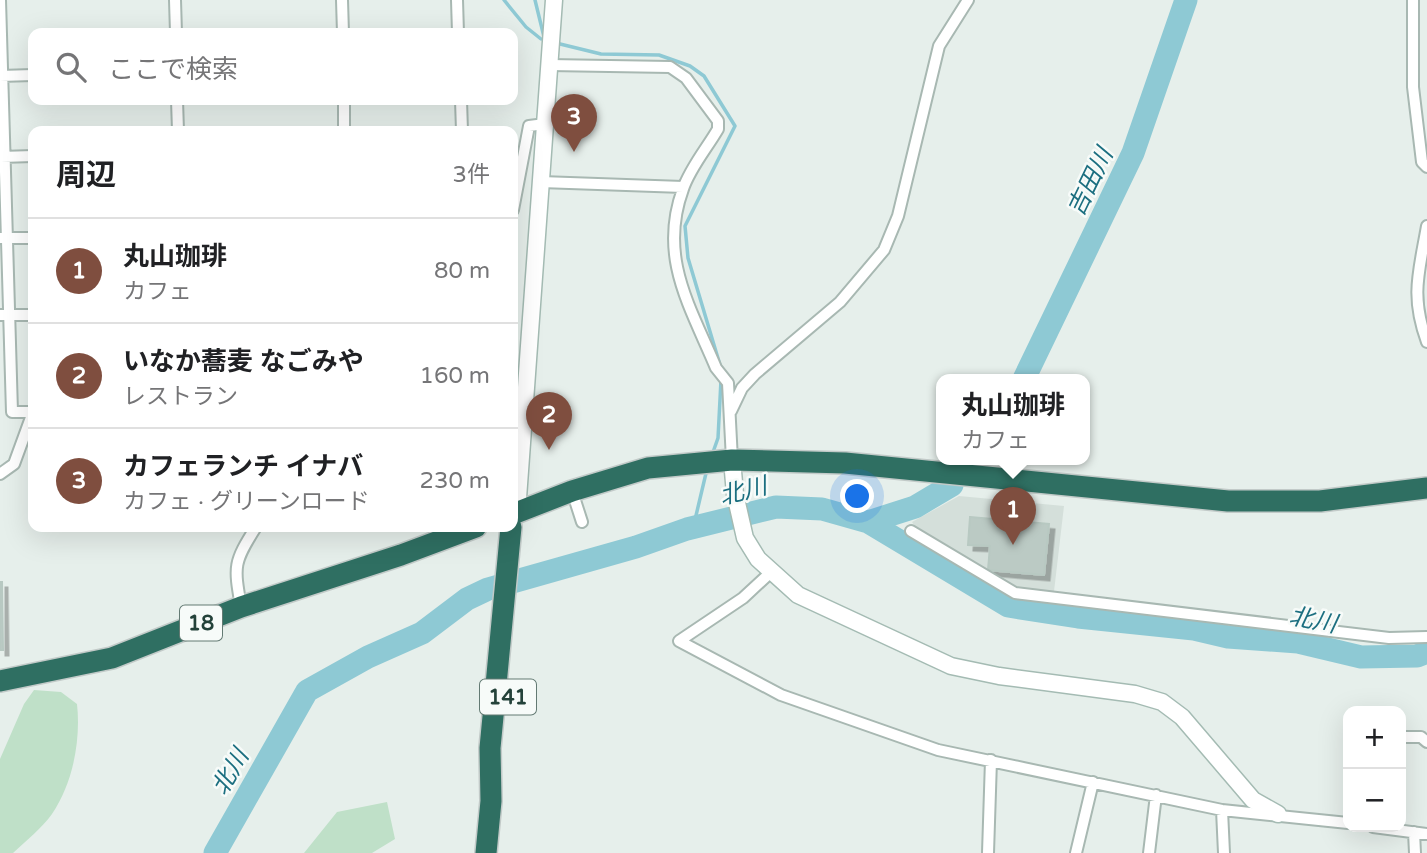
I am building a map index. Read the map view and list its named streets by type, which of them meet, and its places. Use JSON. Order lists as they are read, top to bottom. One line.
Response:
{"streets":{"highway":["18","141"]},"water":["吉田川","北川"],"page":{"search":"ここで検索","pins":["3","2","1"],"heading":["周辺","3件"],"list":[{"mark":"1","name":"丸山珈琲","note":"カフェ","value":"80 m"},{"mark":"2","name":"いなか蕎麦 なごみや","note":"レストラン","value":"160 m"},{"mark":"3","name":"カフェランチ イナバ","note":"カフェ · グリーンロード","value":"230 m"}],"popup":["丸山珈琲","カフェ"],"map_buttons":["+","−"]}}
